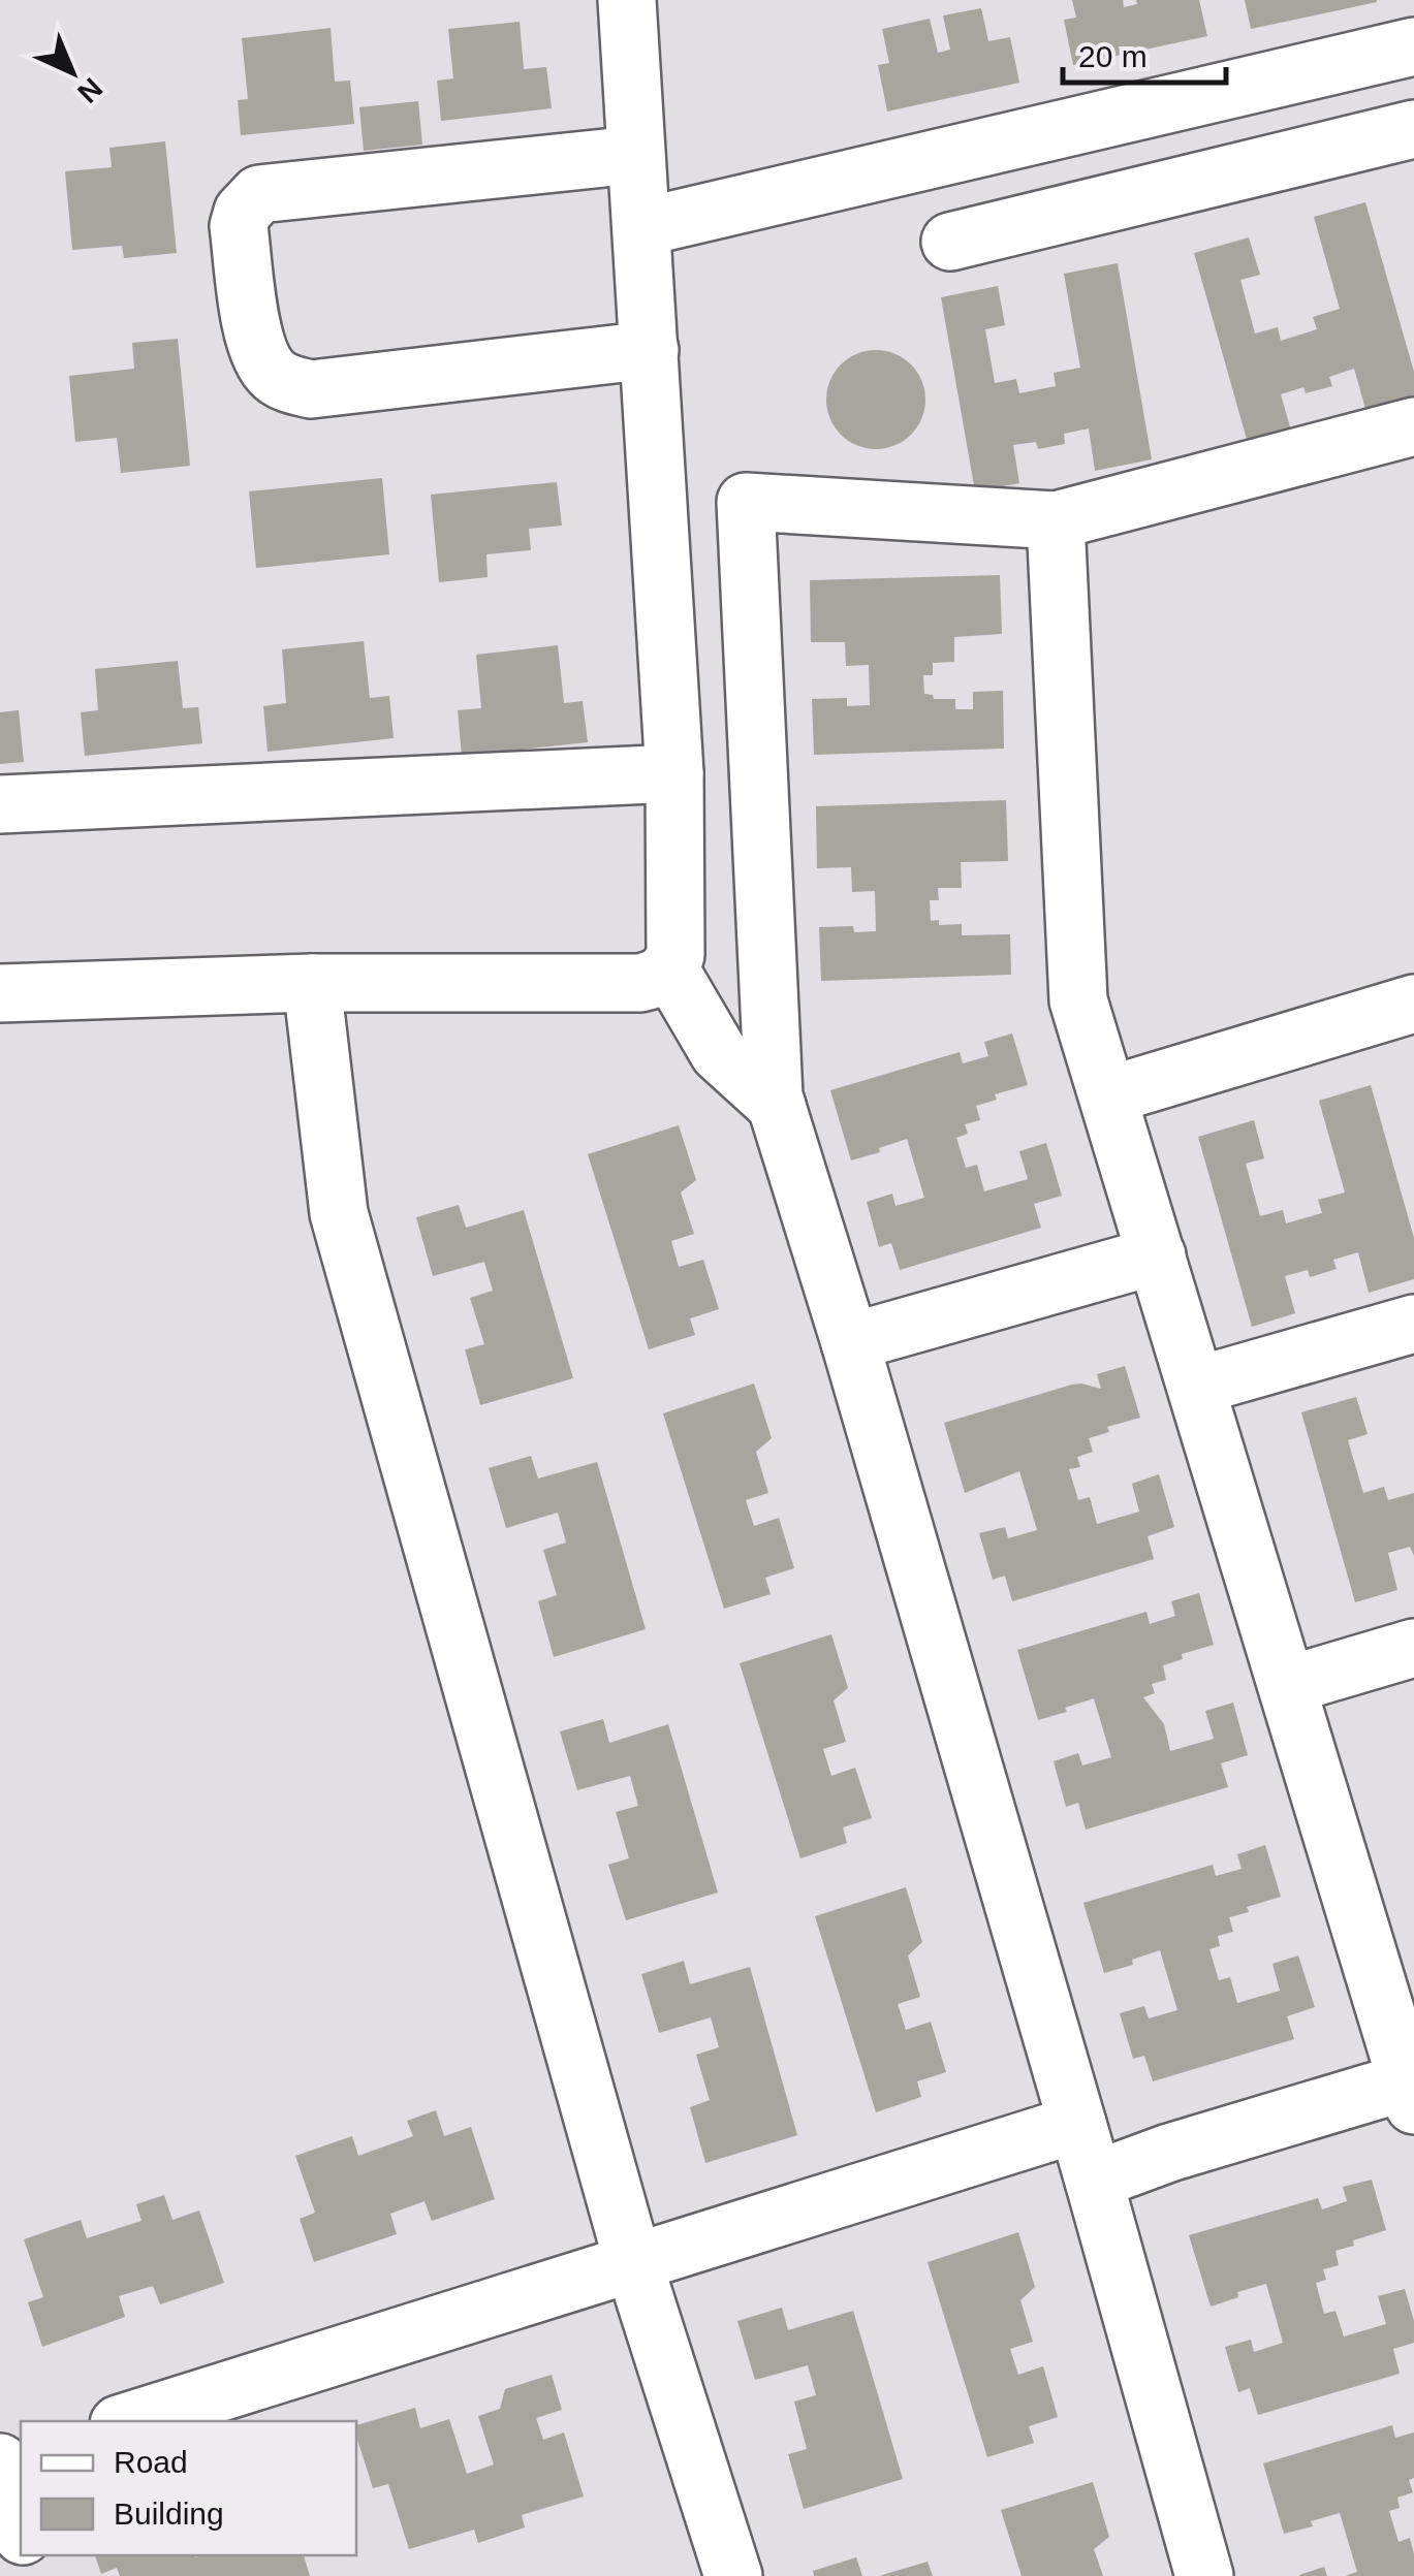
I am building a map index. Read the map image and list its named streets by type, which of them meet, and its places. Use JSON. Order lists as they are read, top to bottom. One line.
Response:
{"legend":["Road","Building"],"scale_bar":"20 m","north":"bottom right"}
